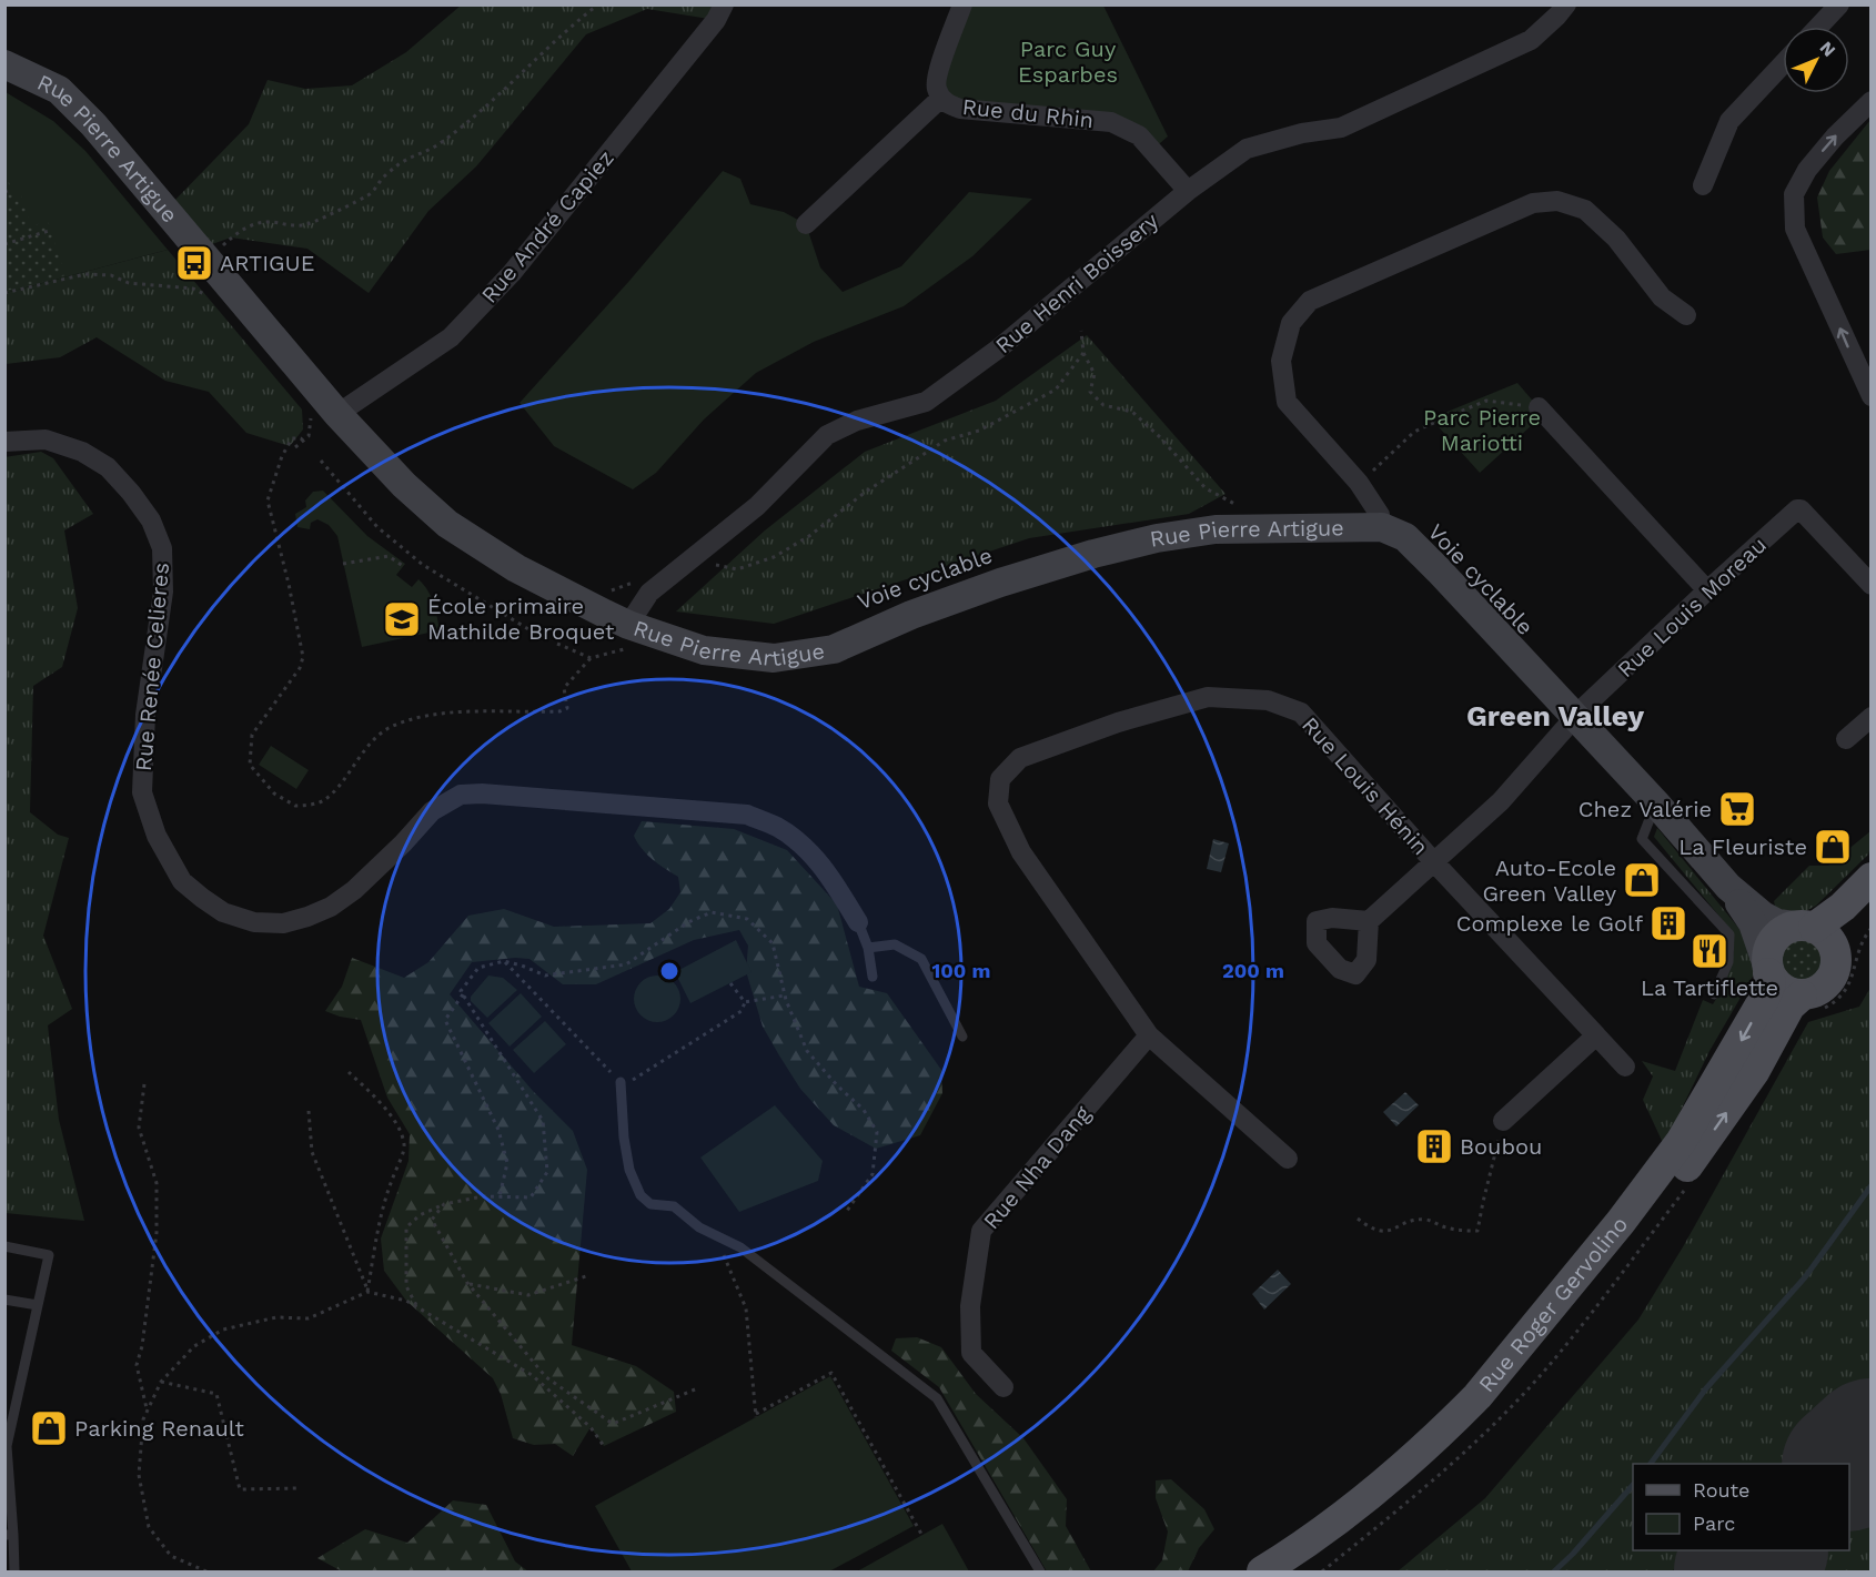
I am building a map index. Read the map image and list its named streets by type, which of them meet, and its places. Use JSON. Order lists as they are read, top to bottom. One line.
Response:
{"streets":{"main road":["Rue Pierre Artigue","Rue Roger Gervolino"],"street":["Rue du Rhin","Rue André Capiez","Rue Henri Boissery","Rue Louis Moreau","Rue Renée Celieres","Rue Louis Hénin","Rue Nha Dang"]},"crossings":[["Rue du Rhin","Rue Henri Boissery"],["Rue Pierre Artigue","Rue André Capiez"],["Rue Pierre Artigue","Rue Henri Boissery"],["Rue Louis Moreau","Rue Louis Hénin"],["Rue Louis Hénin","Rue Nha Dang"]],"districts":["Green Valley"],"parks":["Parc Guy Esparbes","Parc Pierre Mariotti"],"places":{"bus stop":["ARTIGUE"],"school or university":["École primaire Mathilde Broquet"],"supermarket":["Chez Valérie"],"shop":["La Fleuriste","Auto-Ecole Green Valley","Parking Renault"],"building":["Complexe le Golf","Boubou"],"restaurant":["La Tartiflette"]},"legend":["Route","Parc"],"north":"top right","rings":["100 m","200 m"]}
